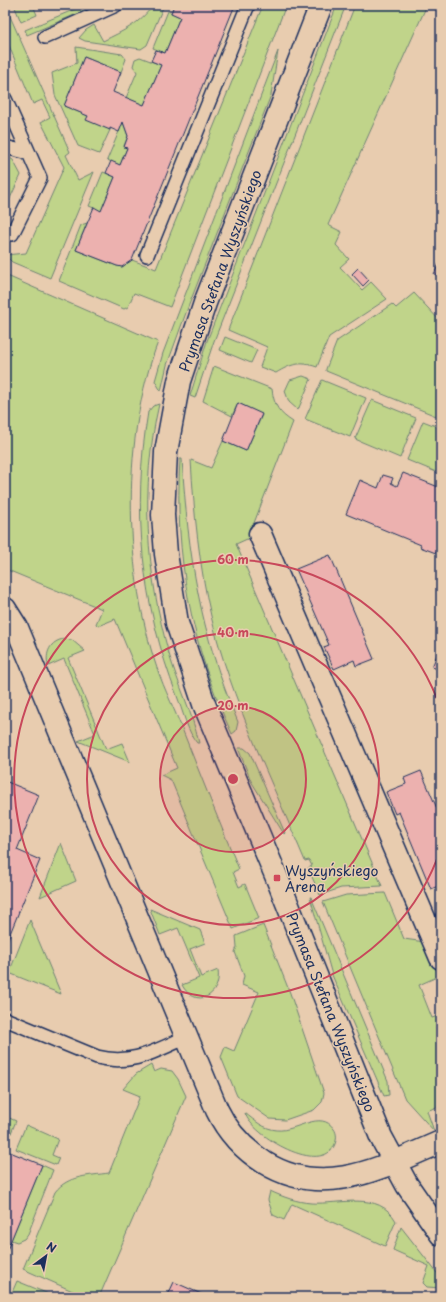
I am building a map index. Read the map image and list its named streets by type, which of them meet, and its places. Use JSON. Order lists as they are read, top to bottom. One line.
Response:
{"streets":{"street":["Prymasa Stefana Wyszyńskiego"]},"places":{"transit":["Wyszyńskiego Arena"]},"north":"top right","rings":["60 m","40 m","20 m"]}
